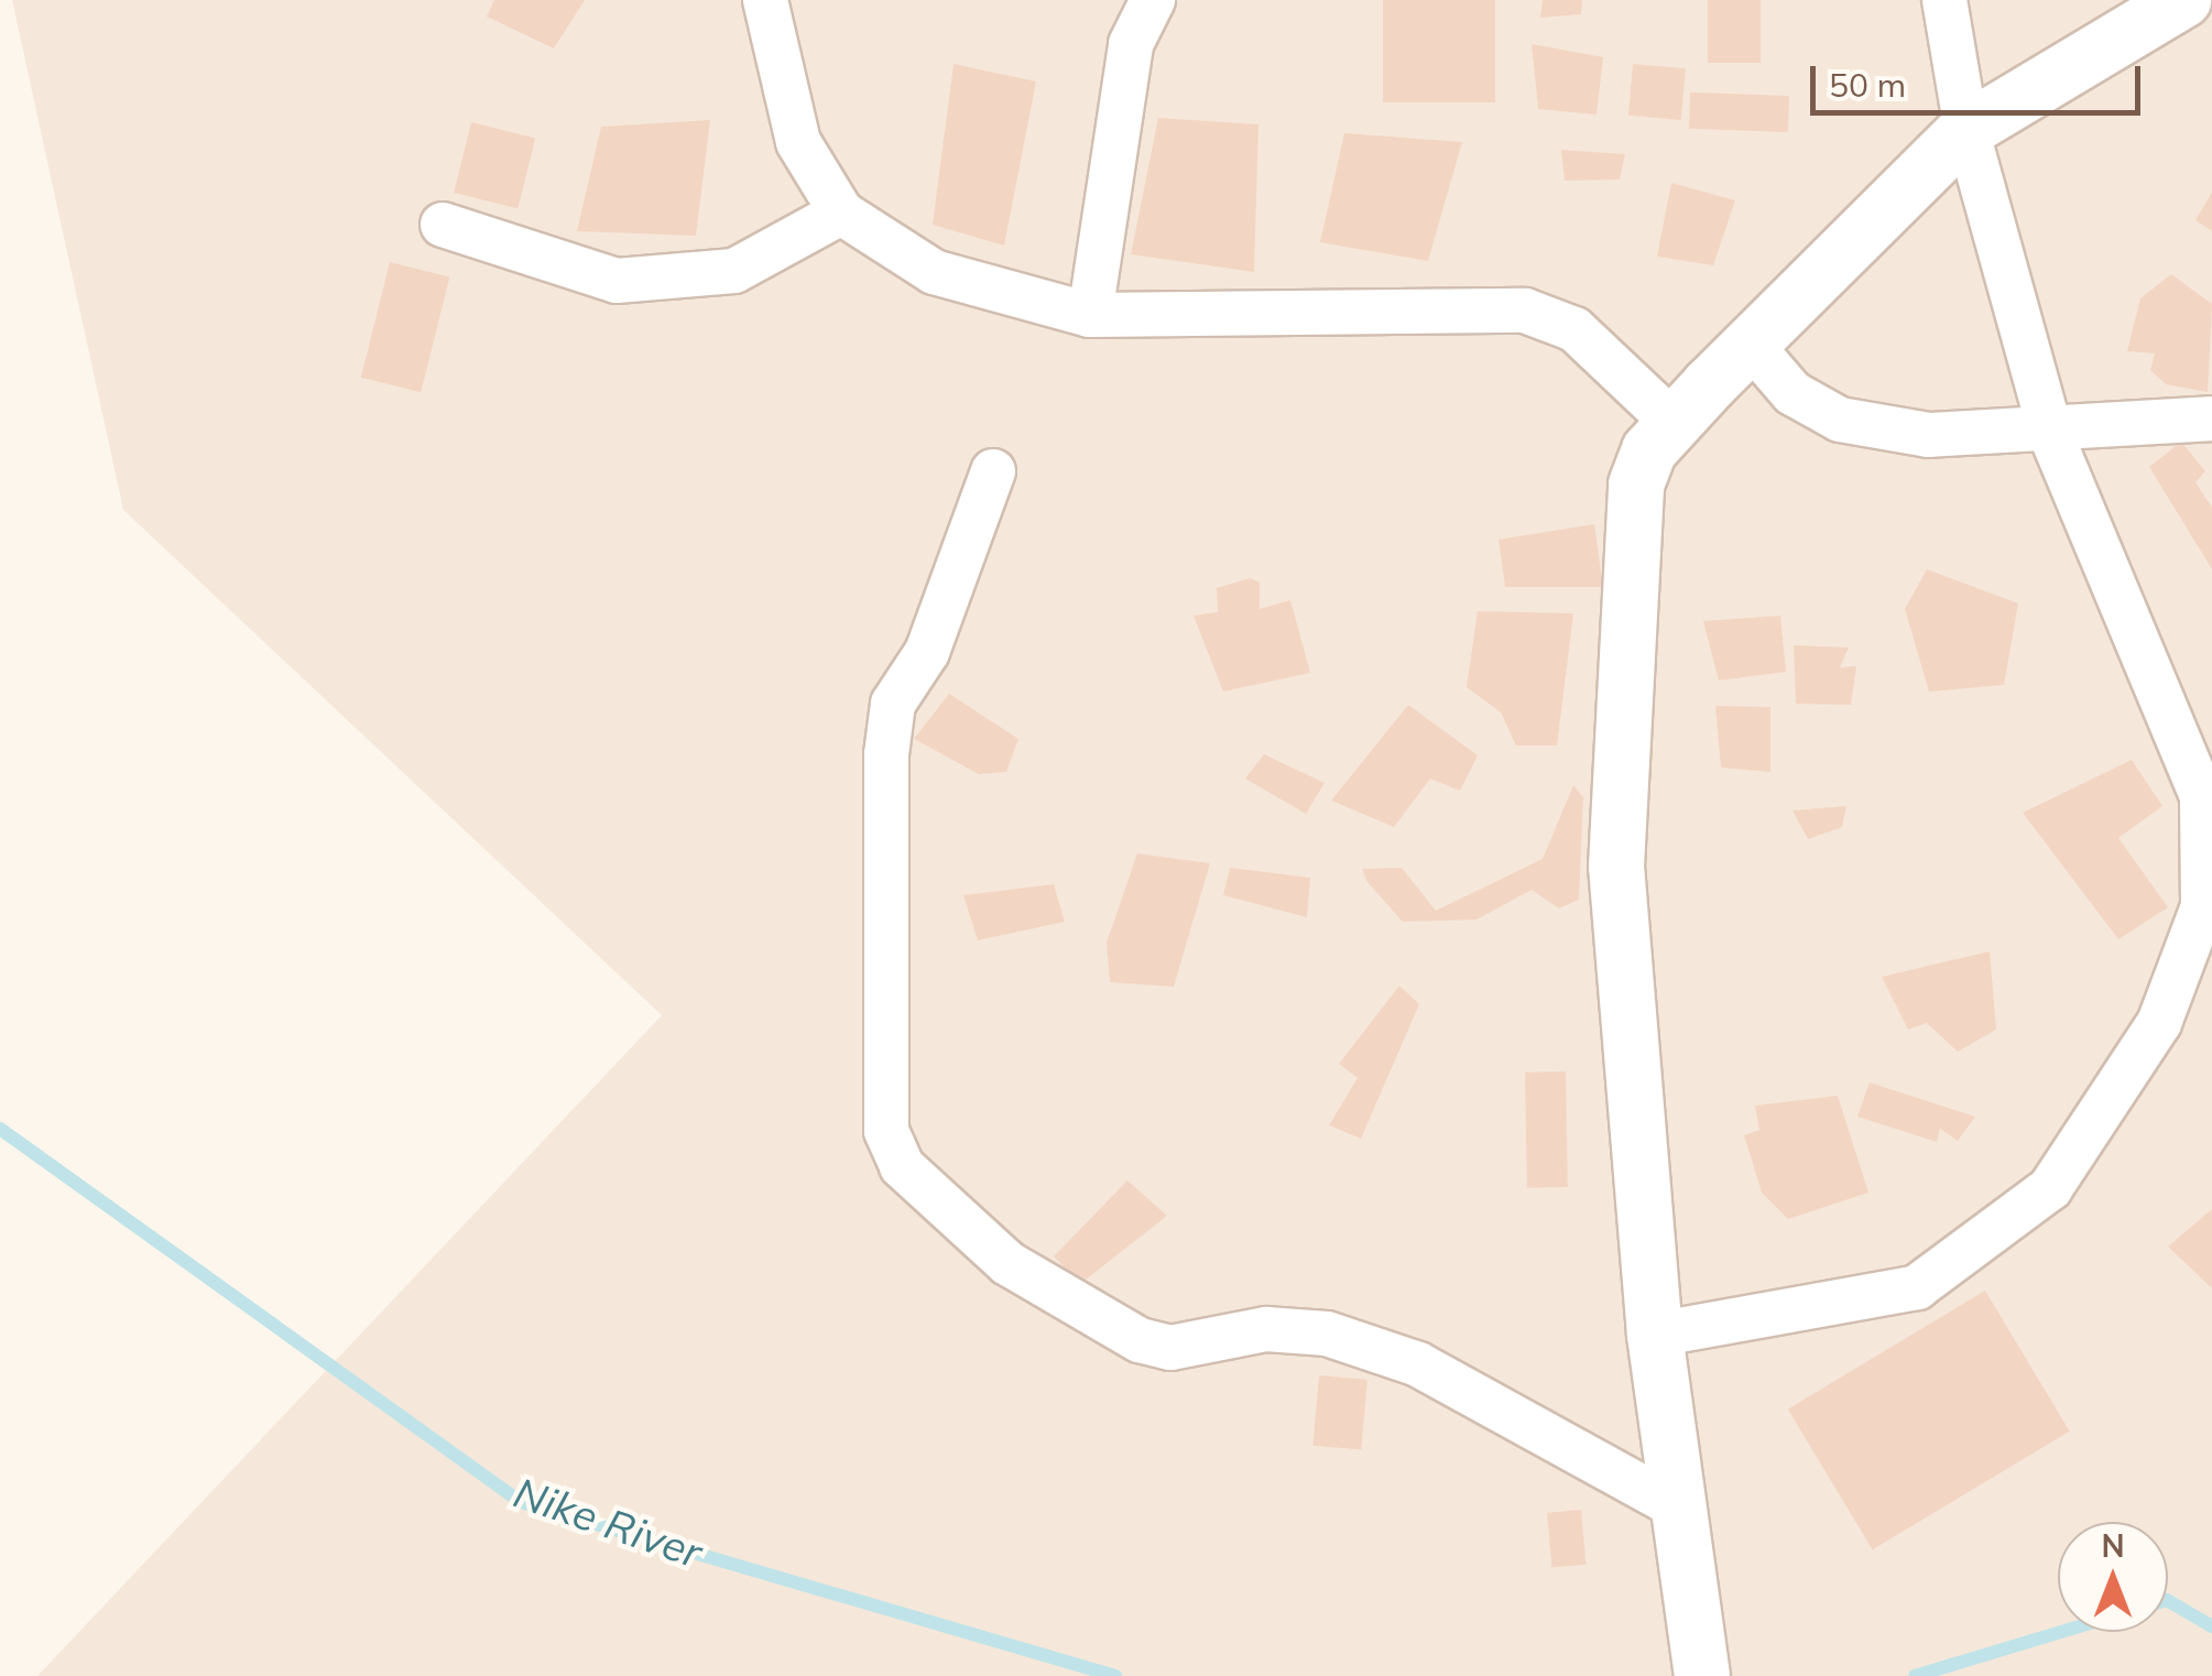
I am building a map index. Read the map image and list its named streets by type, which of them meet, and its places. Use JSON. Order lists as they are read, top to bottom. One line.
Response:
{"water":["Nike River"],"scale_bar":"50 m","north":"top"}
